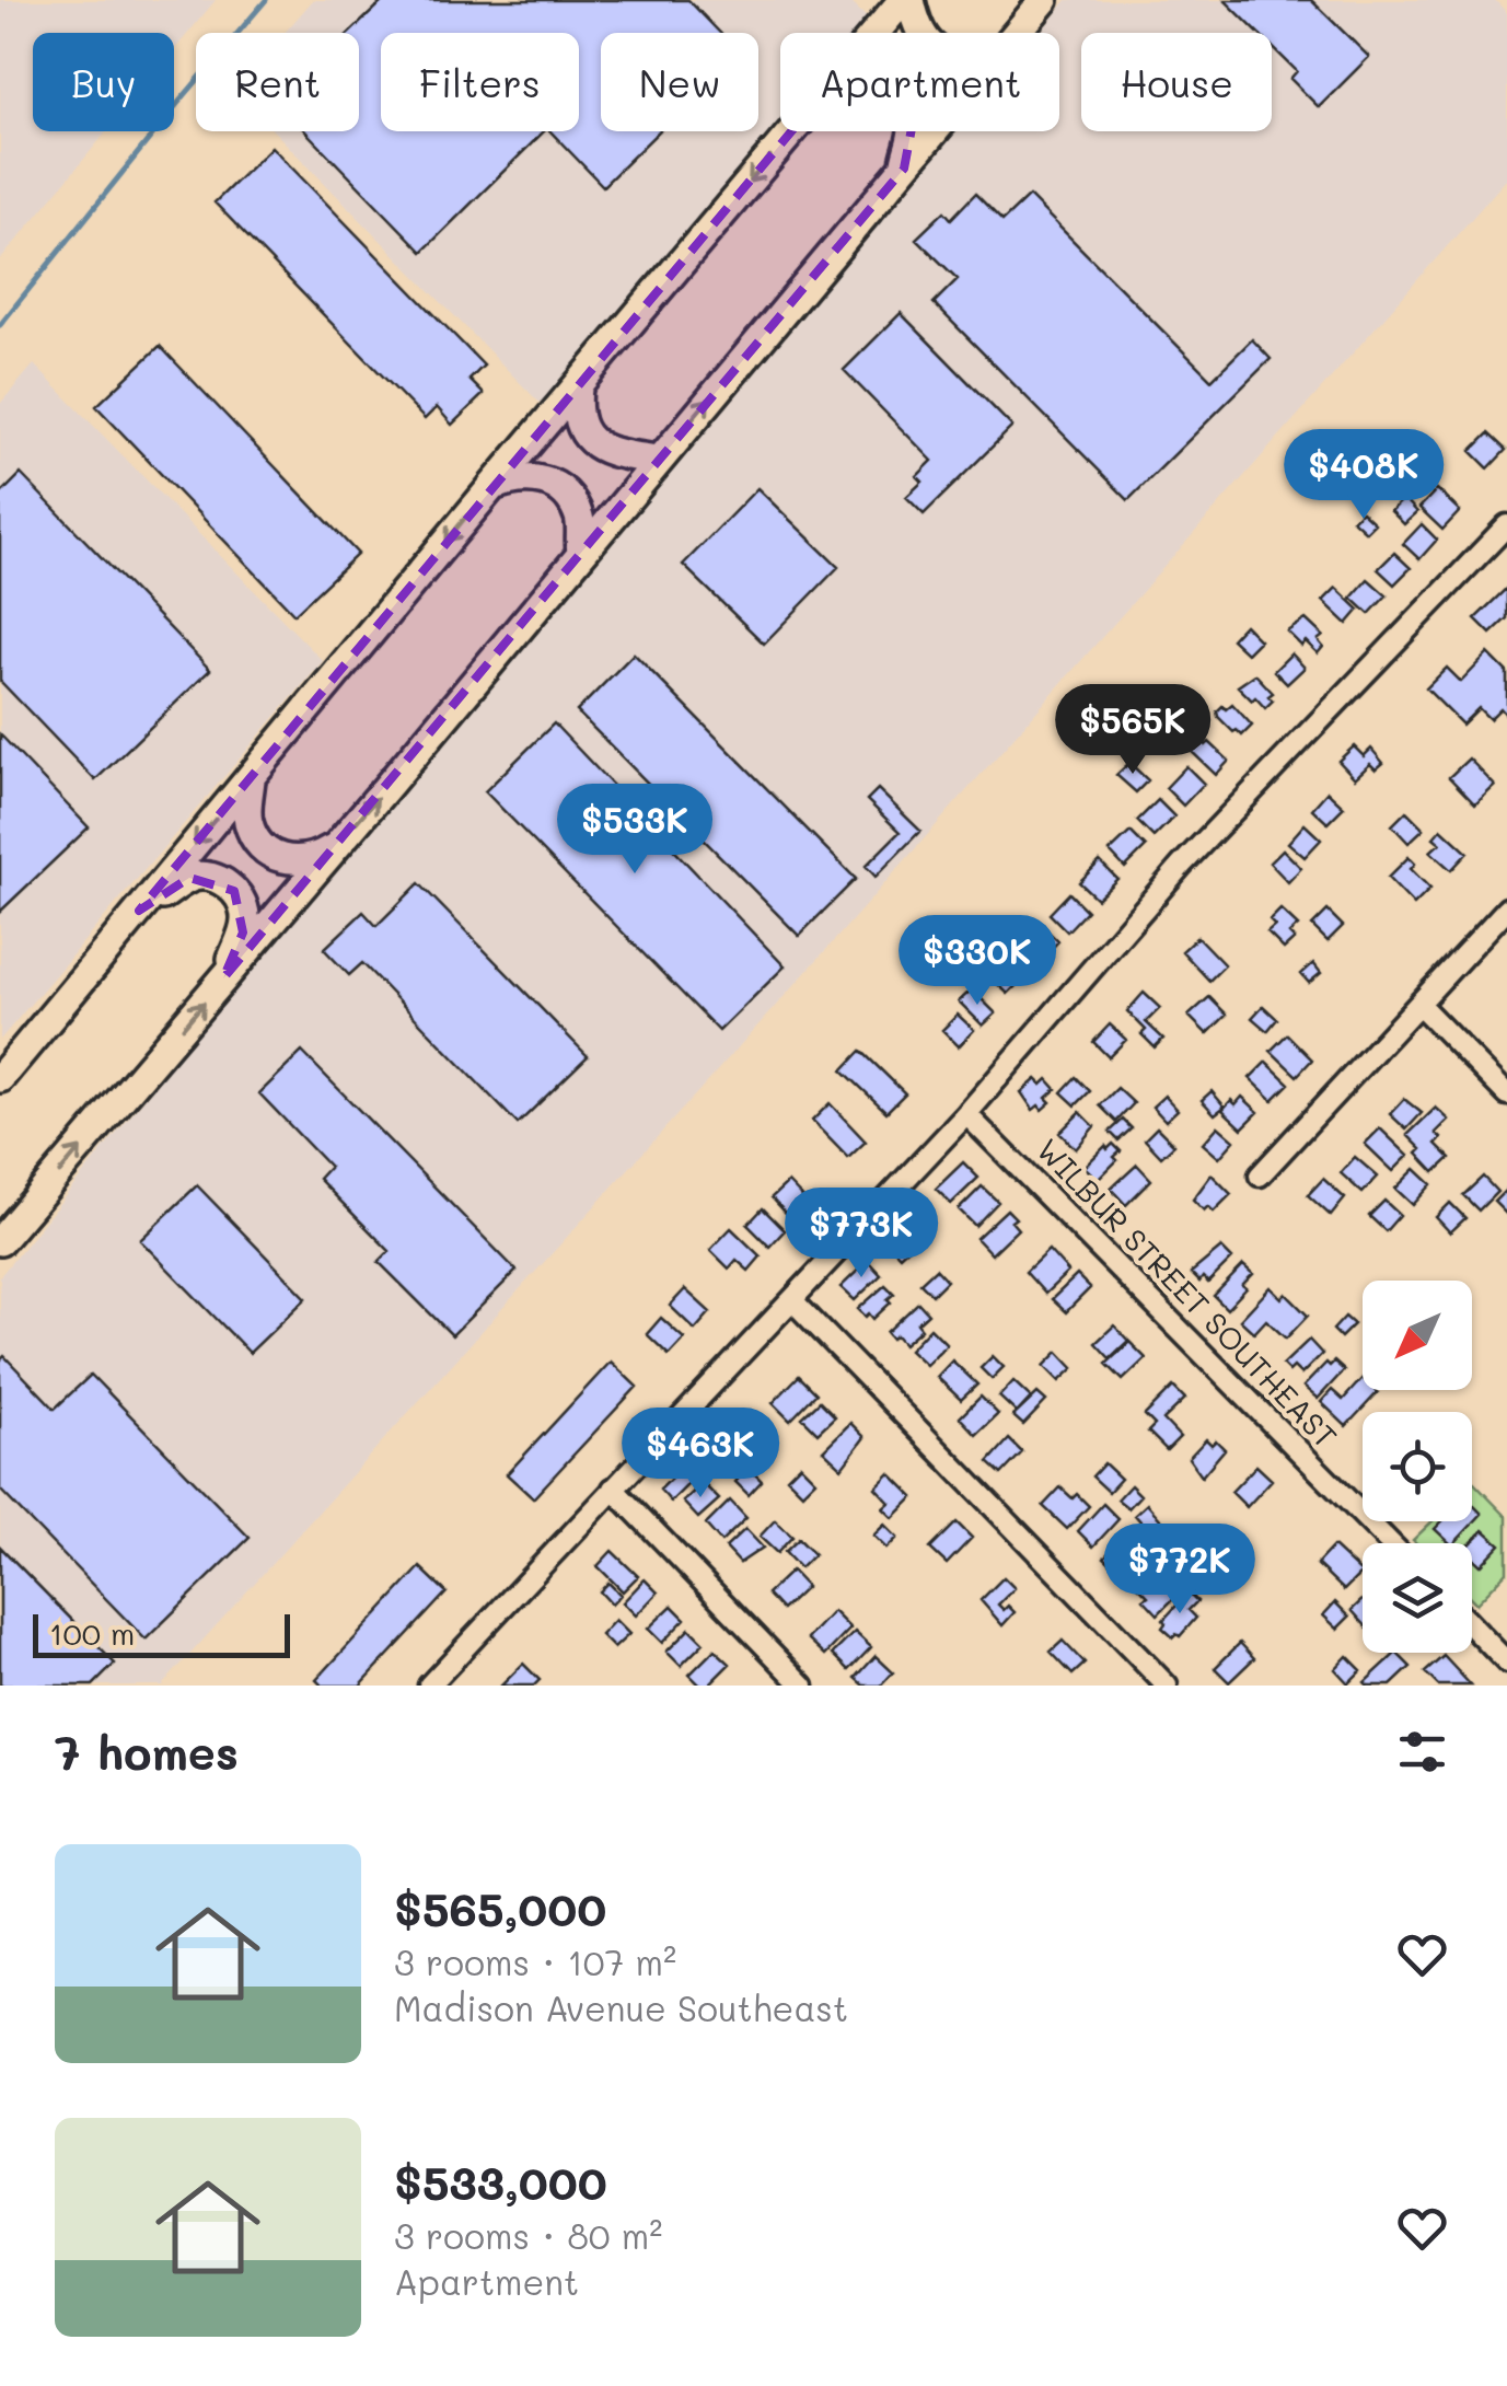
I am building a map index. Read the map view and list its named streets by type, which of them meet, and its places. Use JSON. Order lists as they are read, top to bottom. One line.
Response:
{"streets":{"street":["WILBUR STREET SOUTHEAST"]},"scale_bar":"100 m","north":"bottom left","page":{"chip":["Buy","Rent","Filters","New","Apartment","House"],"price":["$408K","$565K","$533K","$330K","$773K","$463K","$772K"],"scale":"100 m","heading":"7 homes","list":[{"name":"$565,000","note":"3 rooms · 107 m² · Madison Avenue Southeast"},{"name":"$533,000","note":"3 rooms · 80 m² · Apartment"}]}}
